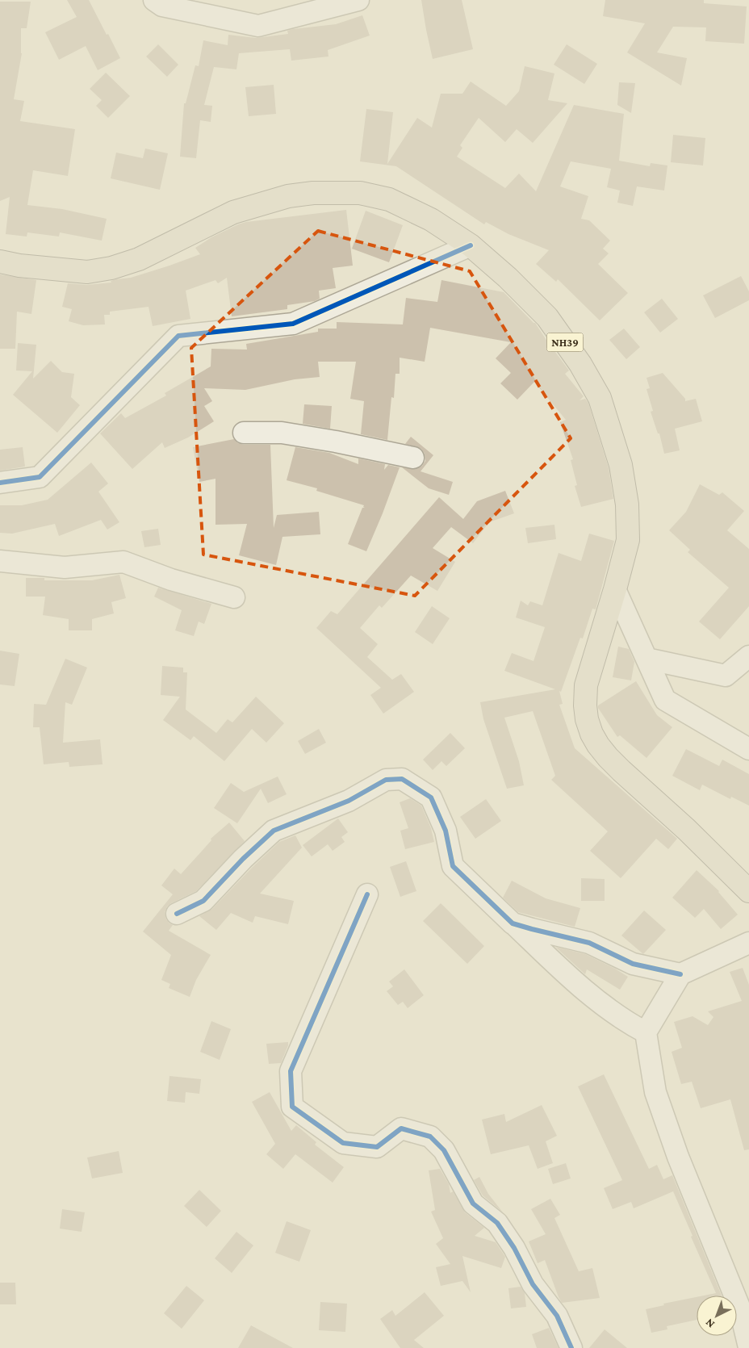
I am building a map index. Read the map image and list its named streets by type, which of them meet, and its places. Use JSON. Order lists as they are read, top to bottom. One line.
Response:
{"streets":{"highway":["NH39"]},"north":"bottom left"}
